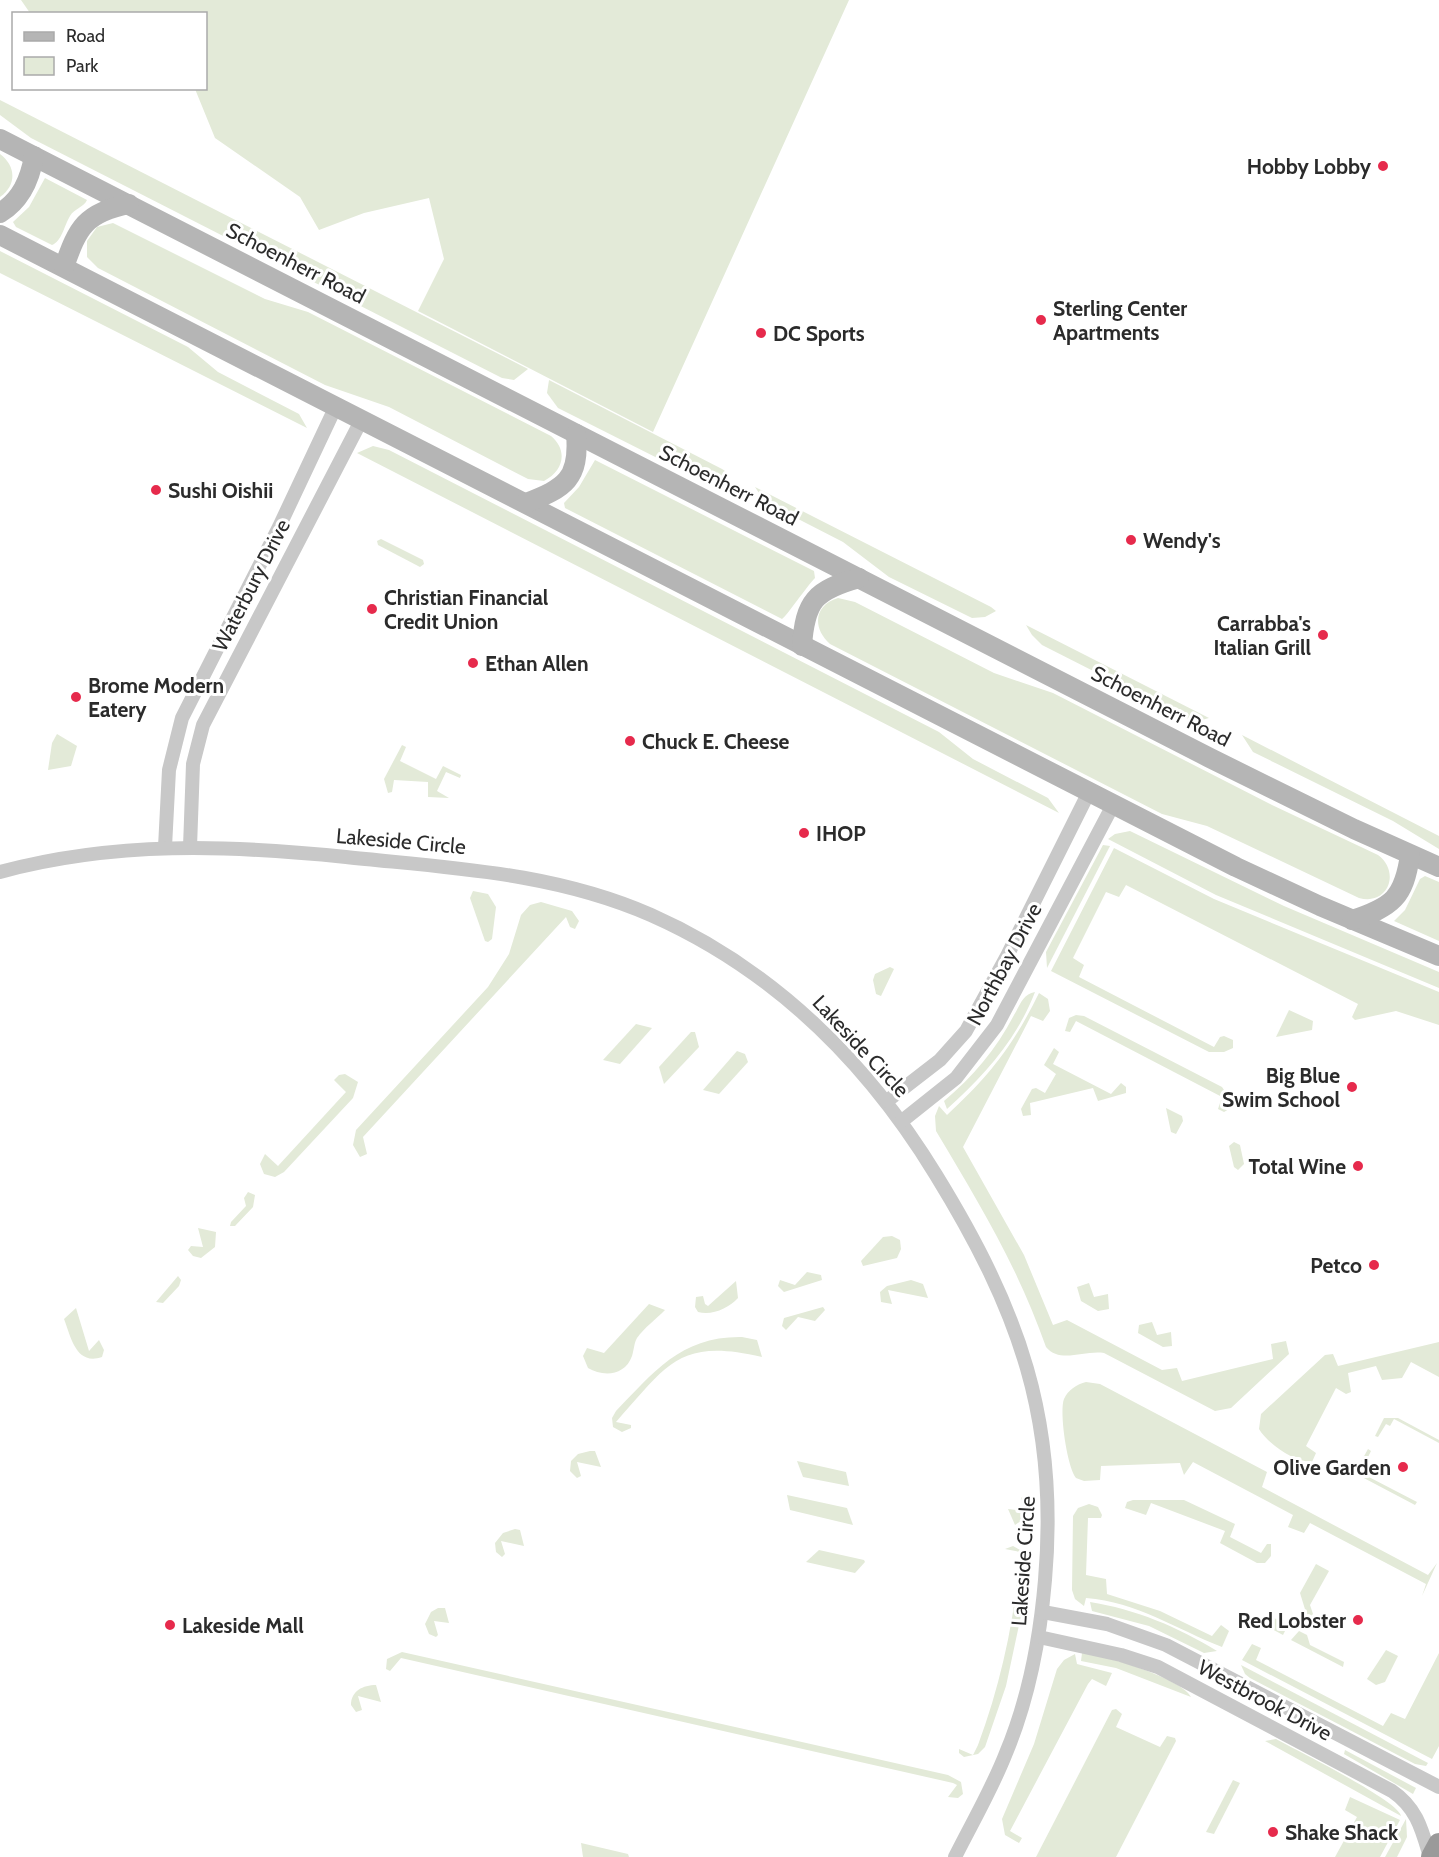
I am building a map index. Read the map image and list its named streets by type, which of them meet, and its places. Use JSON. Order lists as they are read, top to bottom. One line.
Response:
{"streets":{"main road":["Schoenherr Road"],"street":["Waterbury Drive","Lakeside Circle","Northbay Drive","Westbrook Drive"]},"crossings":[["Waterbury Drive","Lakeside Circle"],["Lakeside Circle","Northbay Drive"],["Lakeside Circle","Westbrook Drive"]],"places":["Hobby Lobby","Sterling Center Apartments","DC Sports","Sushi Oishii","Wendy's","Christian Financial Credit Union","Carrabba's Italian Grill","Ethan Allen","Brome Modern Eatery","Chuck E. Cheese","IHOP","Big Blue Swim School","Total Wine","Petco","Olive Garden","Red Lobster","Lakeside Mall","Shake Shack"],"legend":["Road","Park"]}
